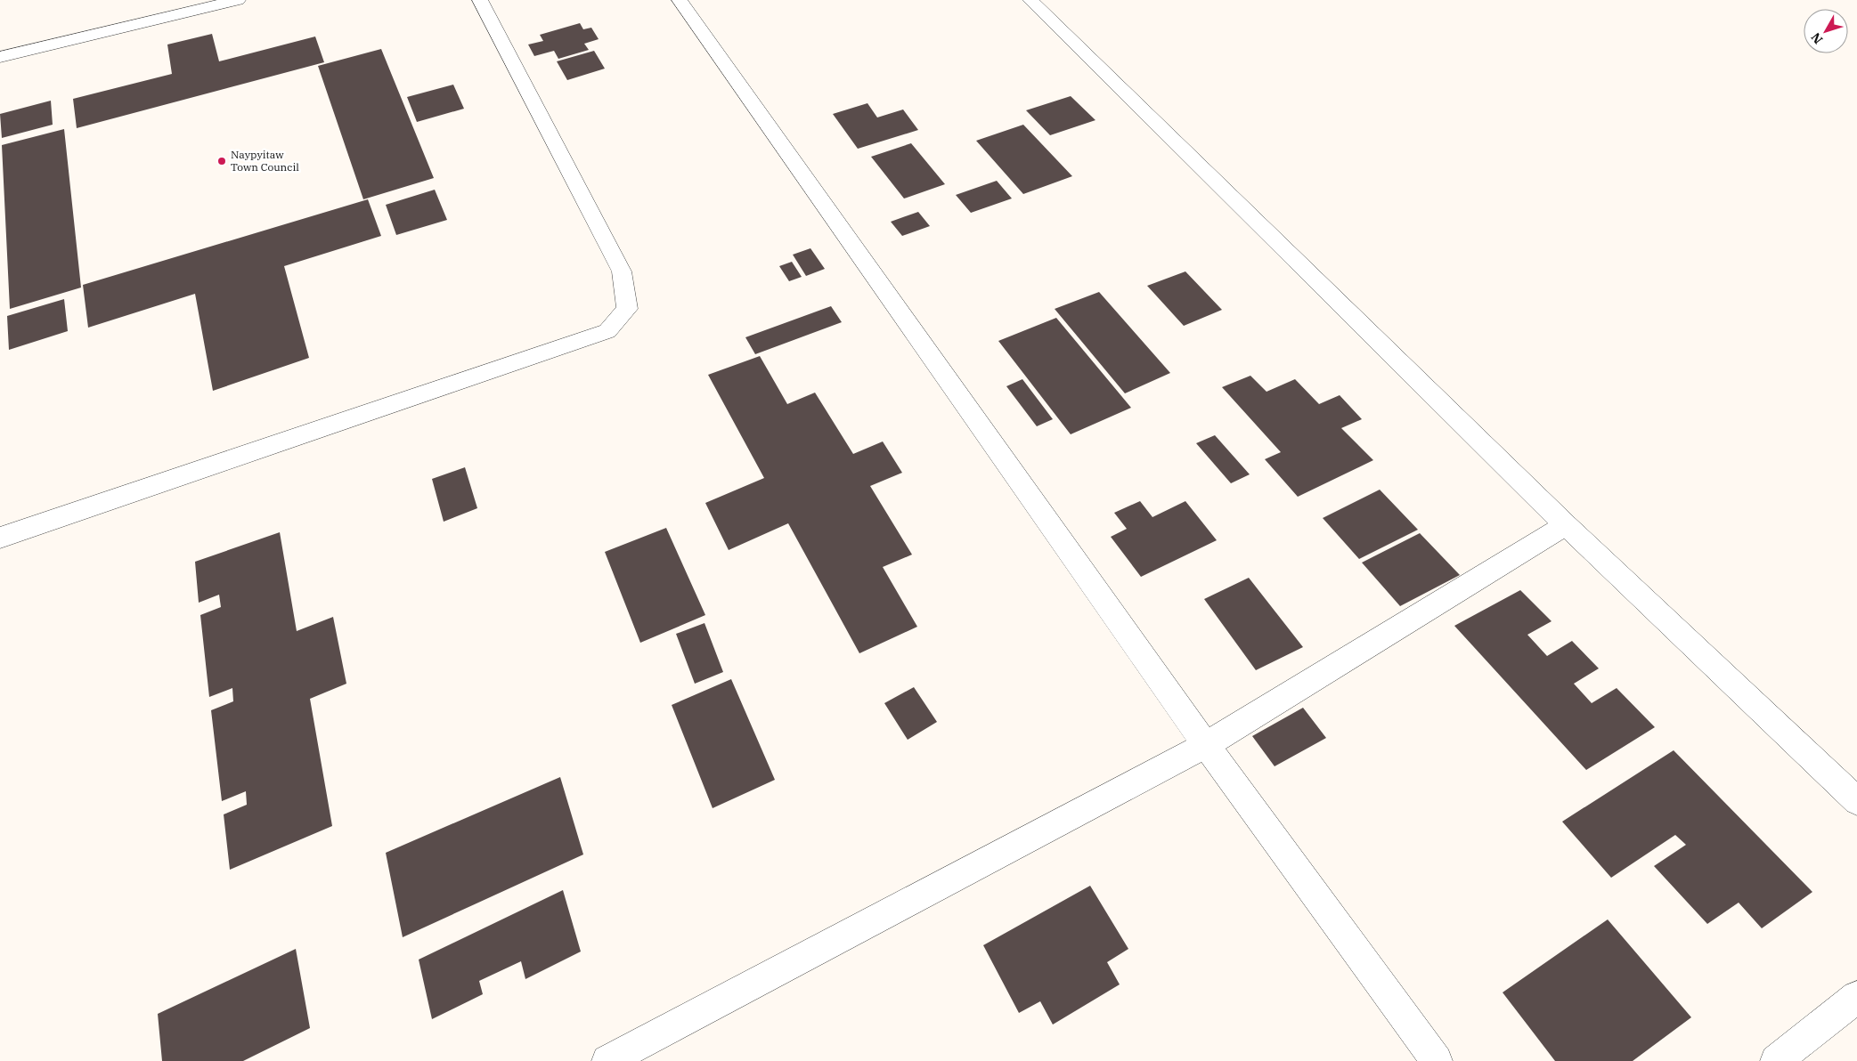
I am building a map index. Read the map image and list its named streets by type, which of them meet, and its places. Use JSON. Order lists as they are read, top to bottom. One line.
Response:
{"places":["Naypyitaw Town Council"],"north":"bottom left"}
